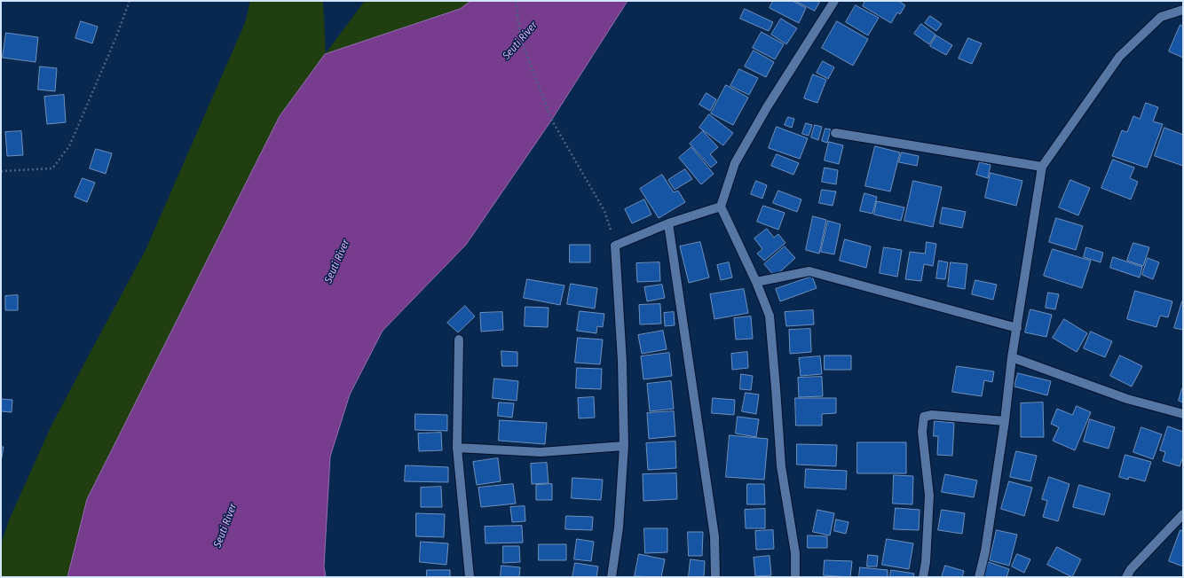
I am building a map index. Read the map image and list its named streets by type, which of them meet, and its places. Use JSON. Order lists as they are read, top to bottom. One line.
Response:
{"water":["Seuti River"]}
